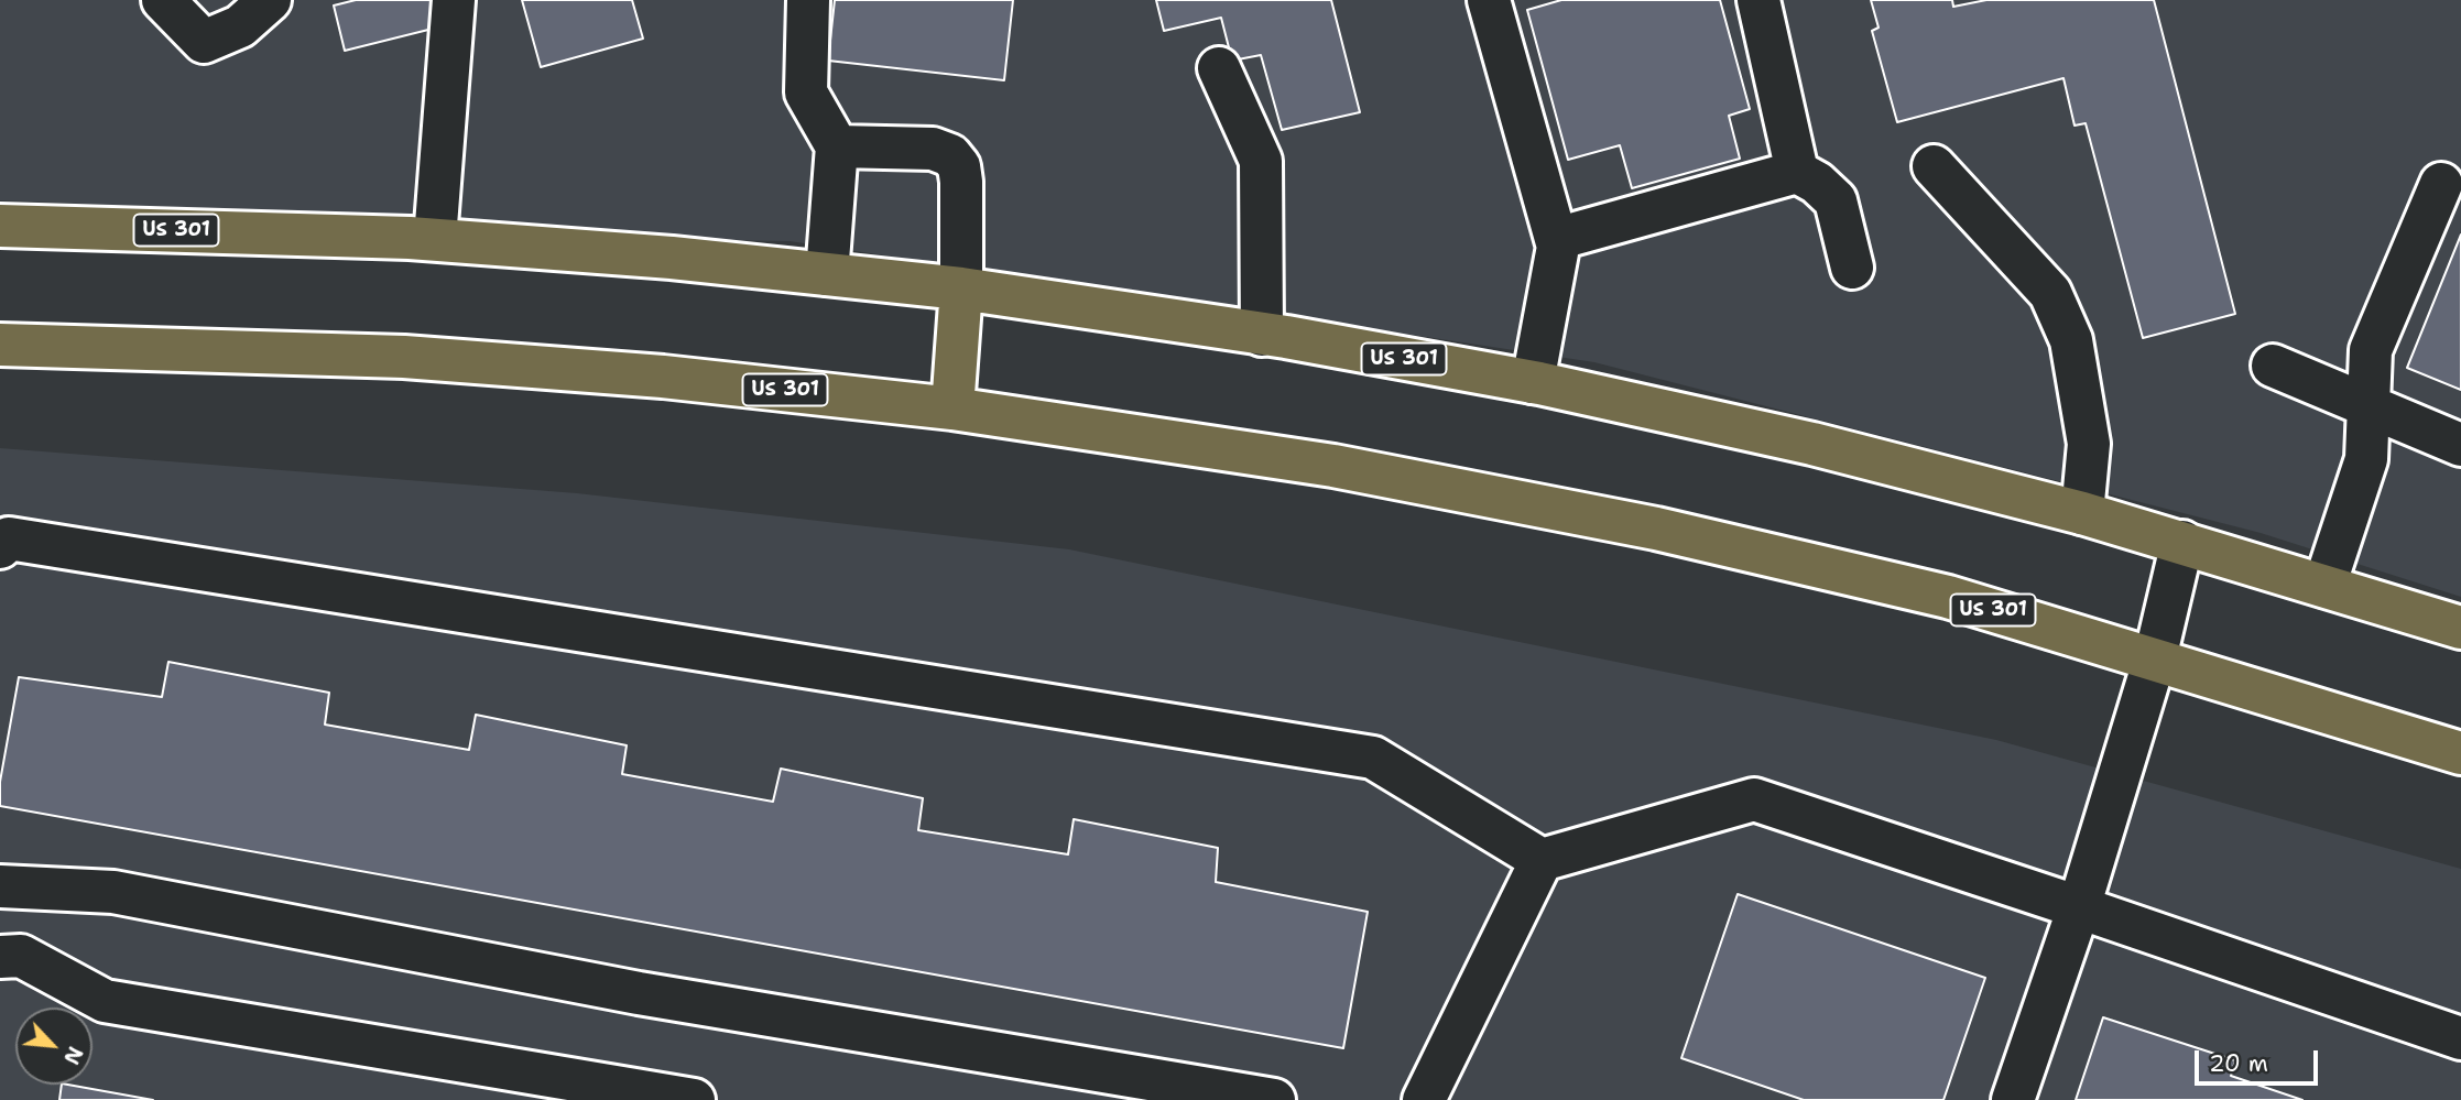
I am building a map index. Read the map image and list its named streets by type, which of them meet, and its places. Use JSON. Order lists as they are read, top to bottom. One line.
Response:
{"streets":{"main road":["US 301"]},"scale_bar":"20 m","north":"bottom right"}
